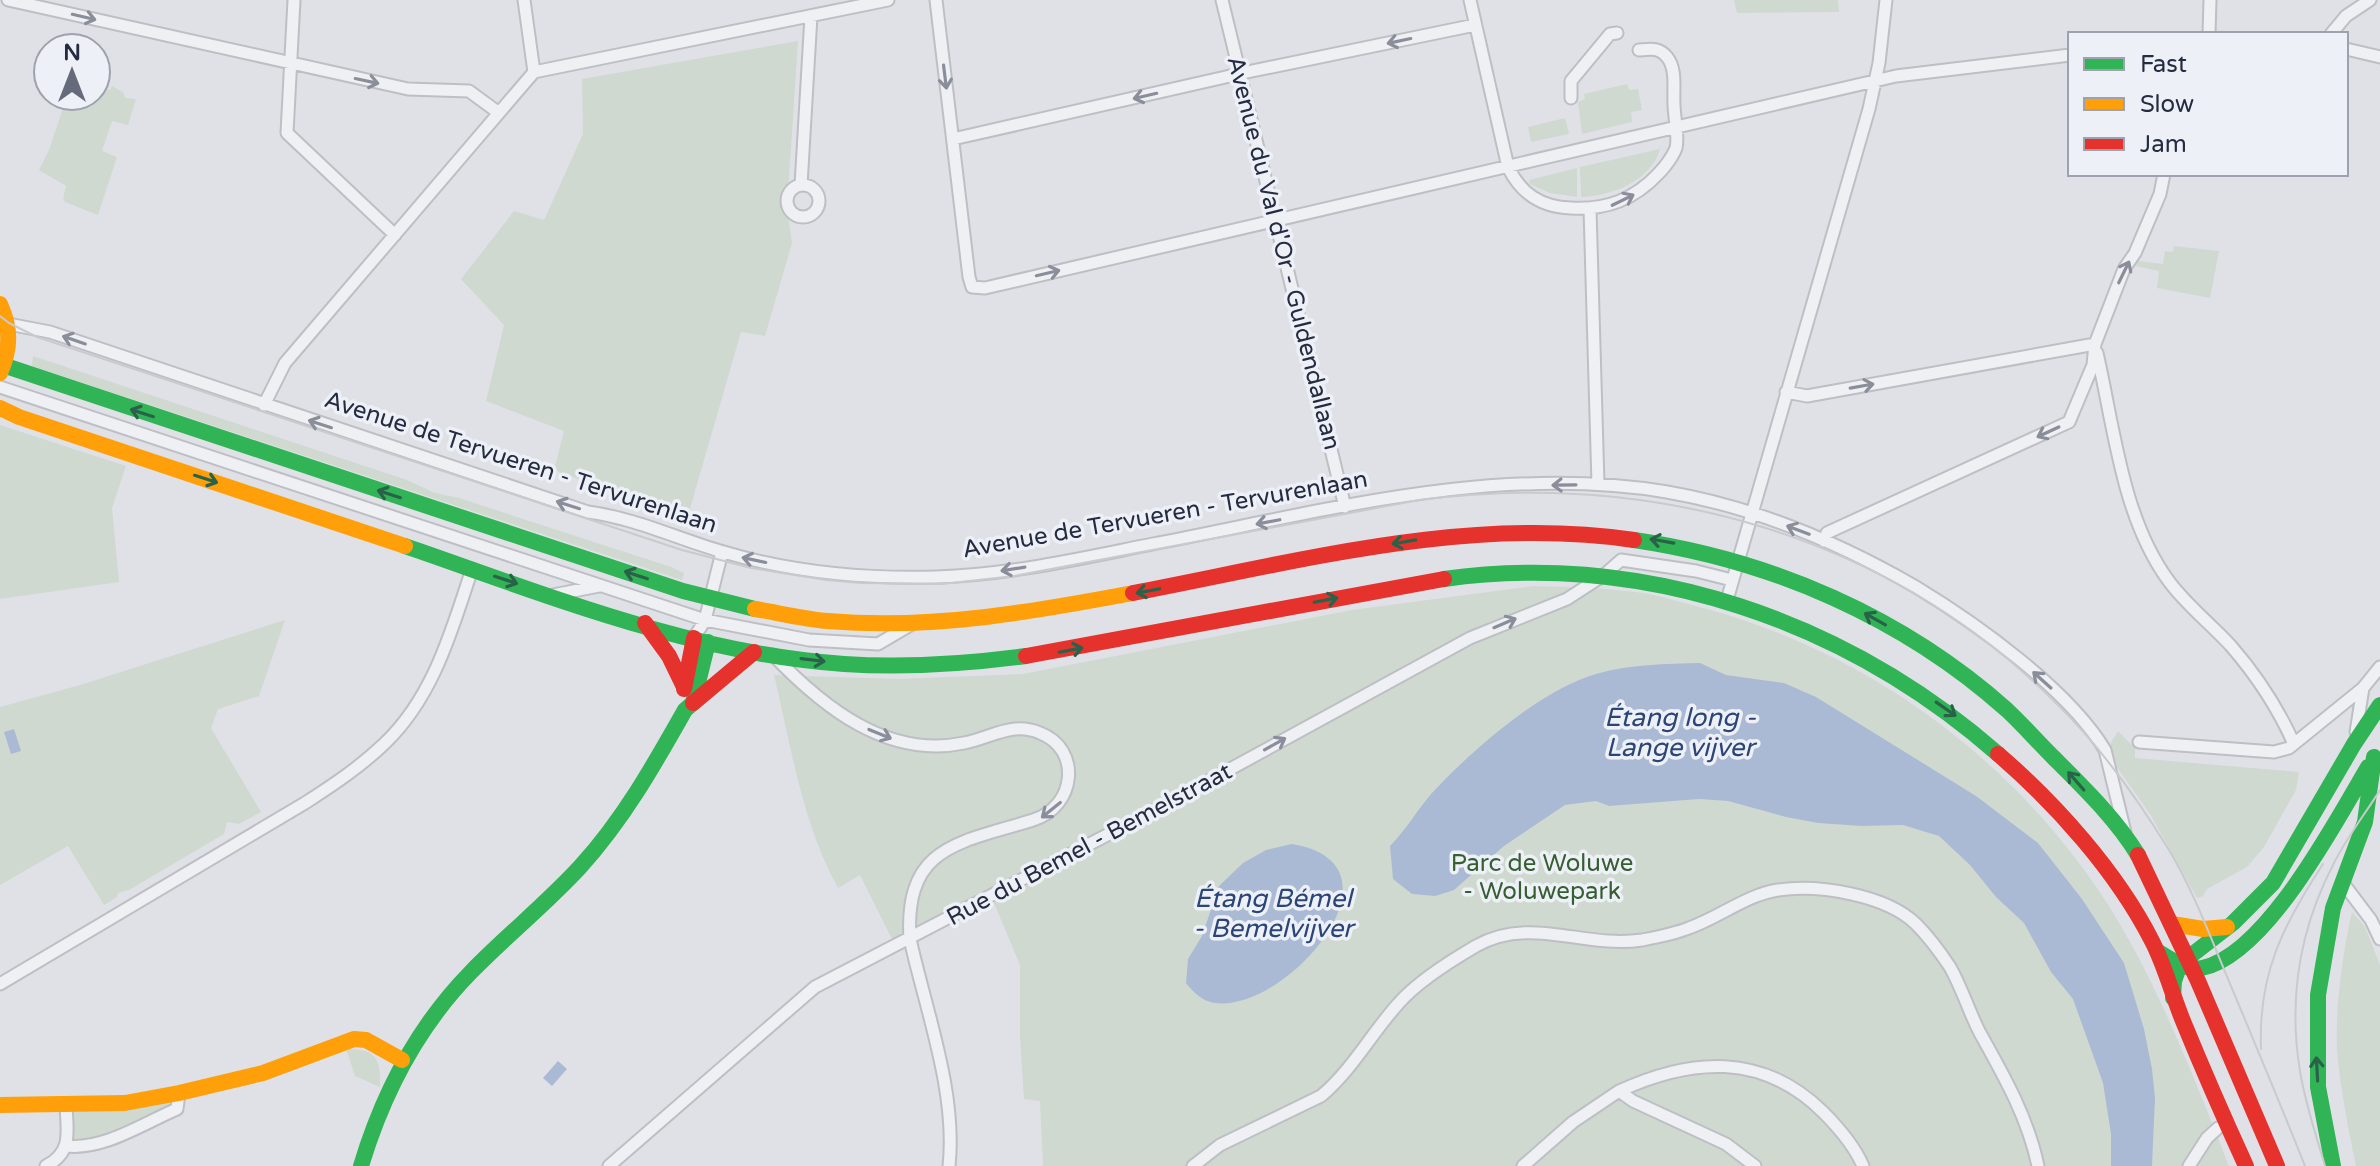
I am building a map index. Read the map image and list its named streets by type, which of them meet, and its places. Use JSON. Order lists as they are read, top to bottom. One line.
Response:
{"streets":{"main road":["Avenue de Tervueren - Tervurenlaan"],"street":["Avenue du Val d'Or - Guldendallaan","Rue du Bemel - Bemelstraat"]},"crossings":[["Avenue du Val d'Or - Guldendallaan","Avenue de Tervueren - Tervurenlaan"]],"one_way":["Rue du Bemel - Bemelstraat"],"water":["Étang long - Lange vijver","Étang Bémel - Bemelvijver"],"parks":["Parc de Woluwe - Woluwepark"],"legend":["Fast","Slow","Jam"],"north":"top"}
